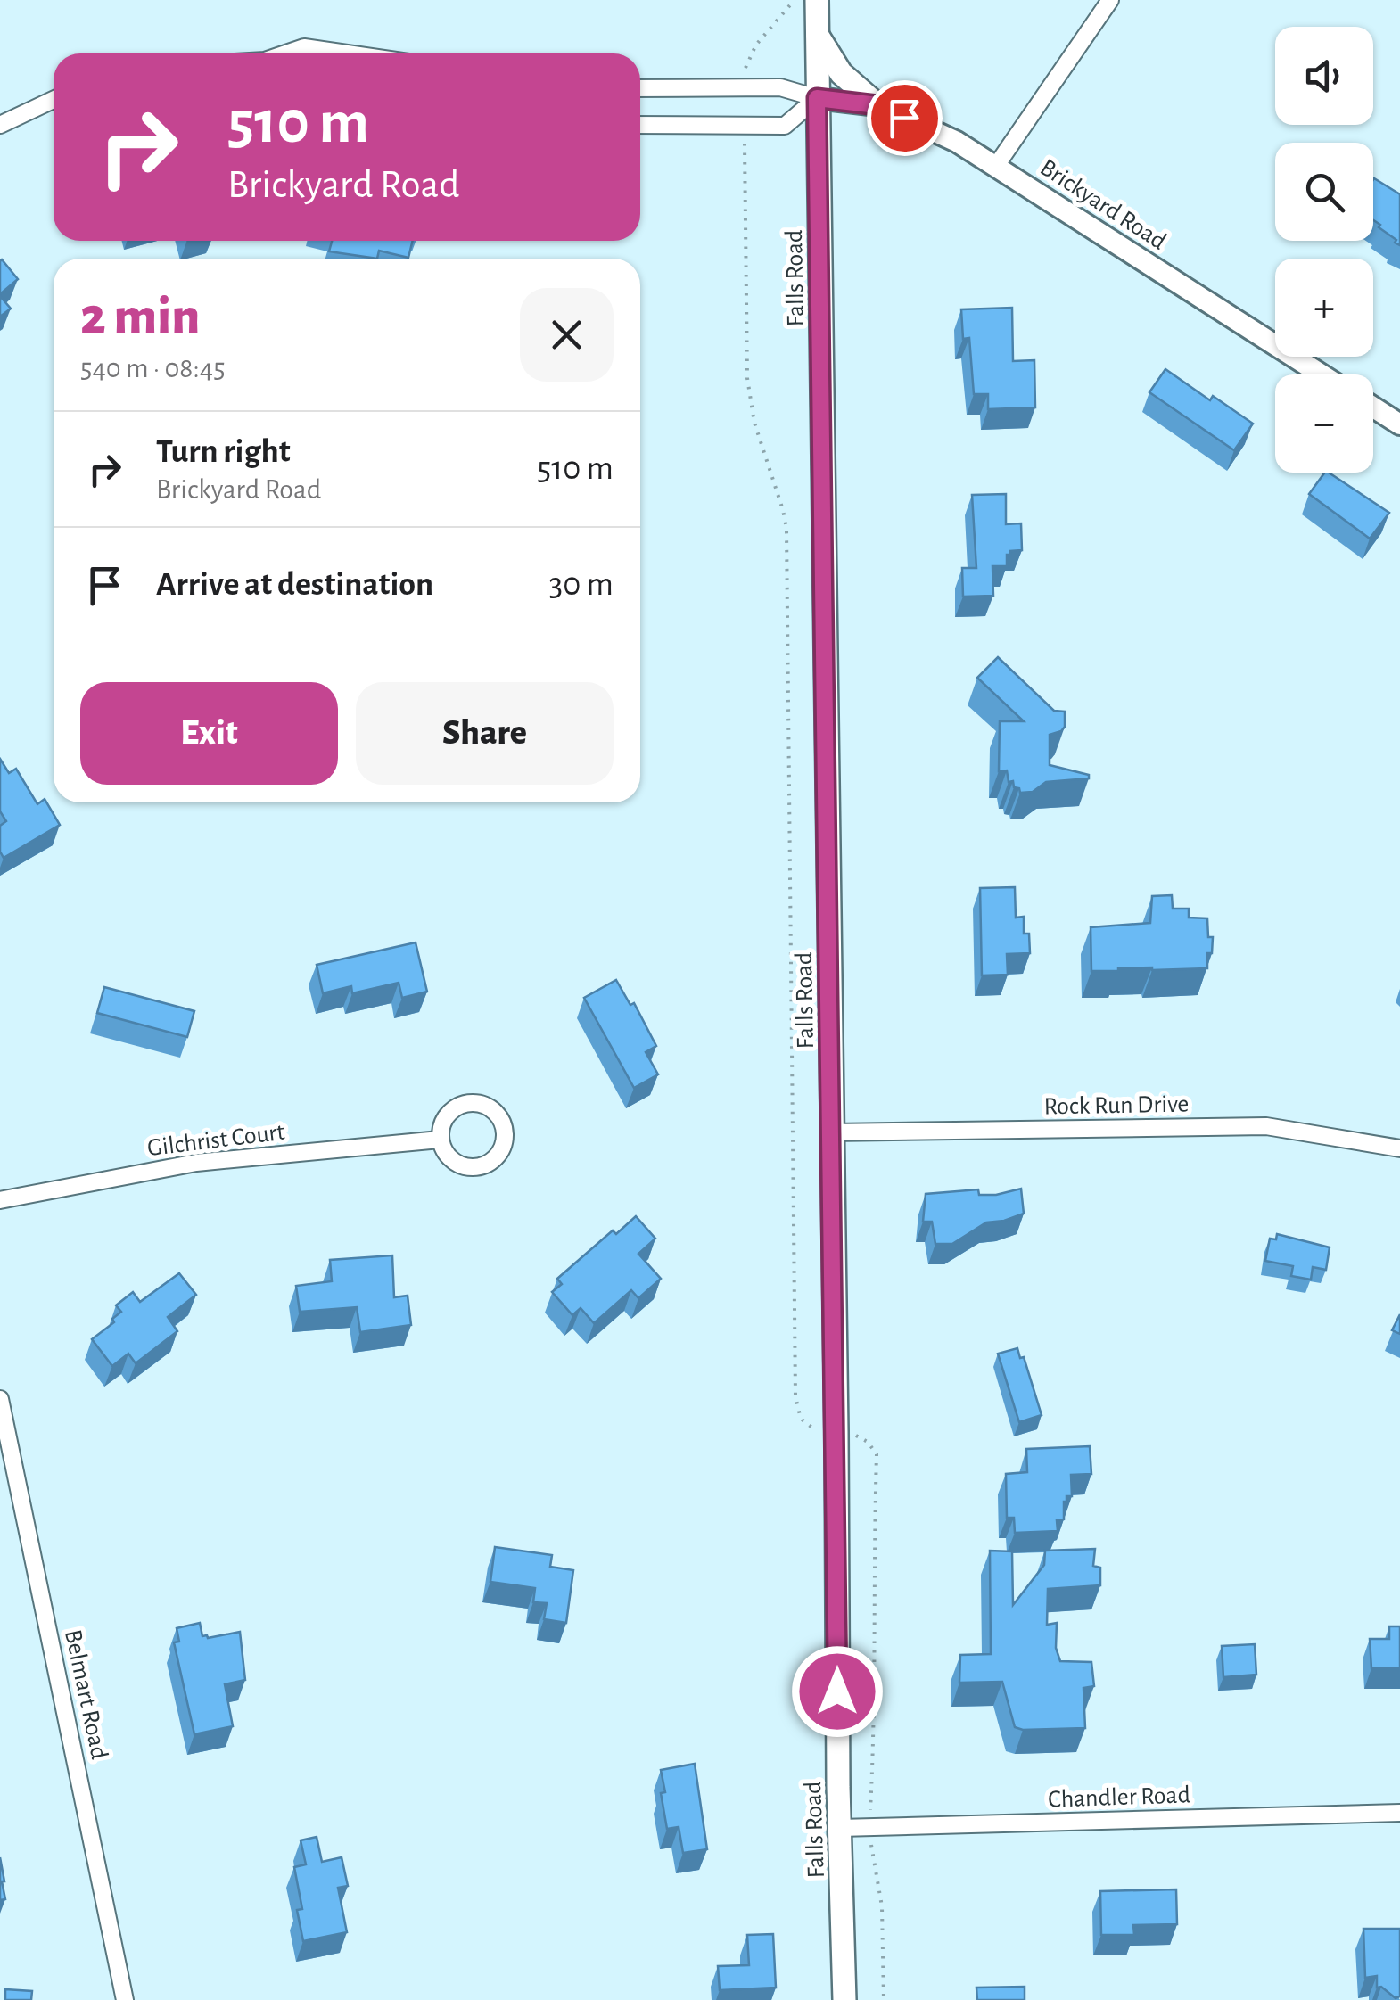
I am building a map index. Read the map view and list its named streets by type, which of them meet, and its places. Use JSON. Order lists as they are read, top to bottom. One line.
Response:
{"streets":{"main road":["Falls Road"],"street":["Brickyard Road","Rock Run Drive","Gilchrist Court","Belmart Road","Chandler Road"]},"crossings":[["Brickyard Road","Falls Road"],["Falls Road","Rock Run Drive"],["Falls Road","Chandler Road"]],"page":{"map_buttons":["+","−"],"turn":["510 m","Brickyard Road"],"heading":["2 min","540 m · 08:45"],"list":[{"name":"Turn right","note":"Brickyard Road","value":"510 m"},{"name":"Arrive at destination","value":"30 m"}],"buttons":["Exit","Share"]}}
